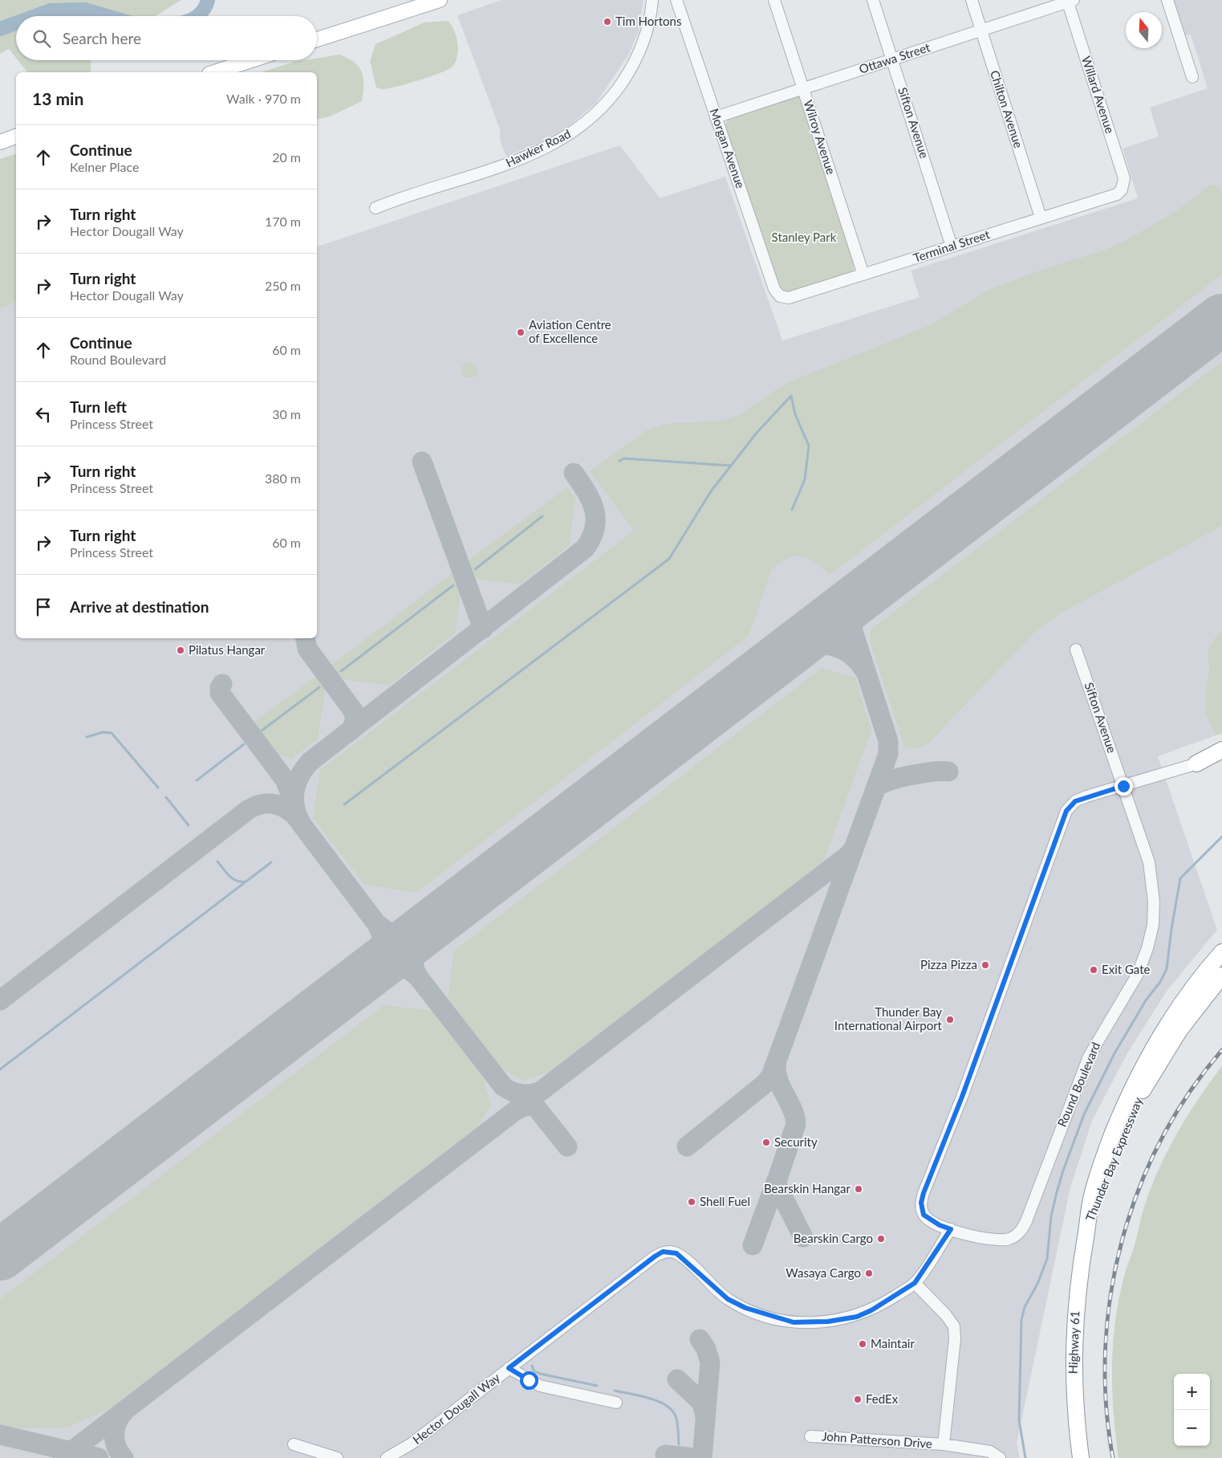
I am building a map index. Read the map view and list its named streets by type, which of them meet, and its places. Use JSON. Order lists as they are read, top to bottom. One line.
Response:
{"streets":{"highway":["Thunder Bay Expressway","Highway 61"],"street":["Ottawa Street","Willard Avenue","Chilton Avenue","Sifton Avenue","Wilroy Avenue","Hawker Road","Morgan Avenue","Terminal Street","Round Boulevard","Hector Dougall Way","John Patterson Drive"]},"crossings":[["Ottawa Street","Willard Avenue"],["Ottawa Street","Chilton Avenue"],["Ottawa Street","Sifton Avenue"],["Ottawa Street","Wilroy Avenue"],["Ottawa Street","Morgan Avenue"],["Willard Avenue","Terminal Street"],["Chilton Avenue","Terminal Street"],["Sifton Avenue","Terminal Street"],["Sifton Avenue","Round Boulevard"],["Wilroy Avenue","Terminal Street"],["Morgan Avenue","Terminal Street"],["Thunder Bay Expressway","Highway 61"],["Hector Dougall Way","John Patterson Drive"]],"parks":["Stanley Park"],"places":["Tim Hortons","Aviation Centre of Excellence","Pilatus Hangar","Pizza Pizza","Exit Gate","Thunder Bay International Airport","Security","Bearskin Hangar","Shell Fuel","Bearskin Cargo","Wasaya Cargo","Maintair","FedEx"],"north":"top","page":{"search":"Search here","heading":["13 min","Walk · 970 m"],"list":[["Continue","Kelner Place","20 m"],["Turn right","Hector Dougall Way","170 m"],["Turn right","Hector Dougall Way","250 m"],["Continue","Round Boulevard","60 m"],["Turn left","Princess Street","30 m"],["Turn right","Princess Street","380 m"],["Turn right","Princess Street","60 m"],"Arrive at destination"],"map_buttons":["+","−"]}}
